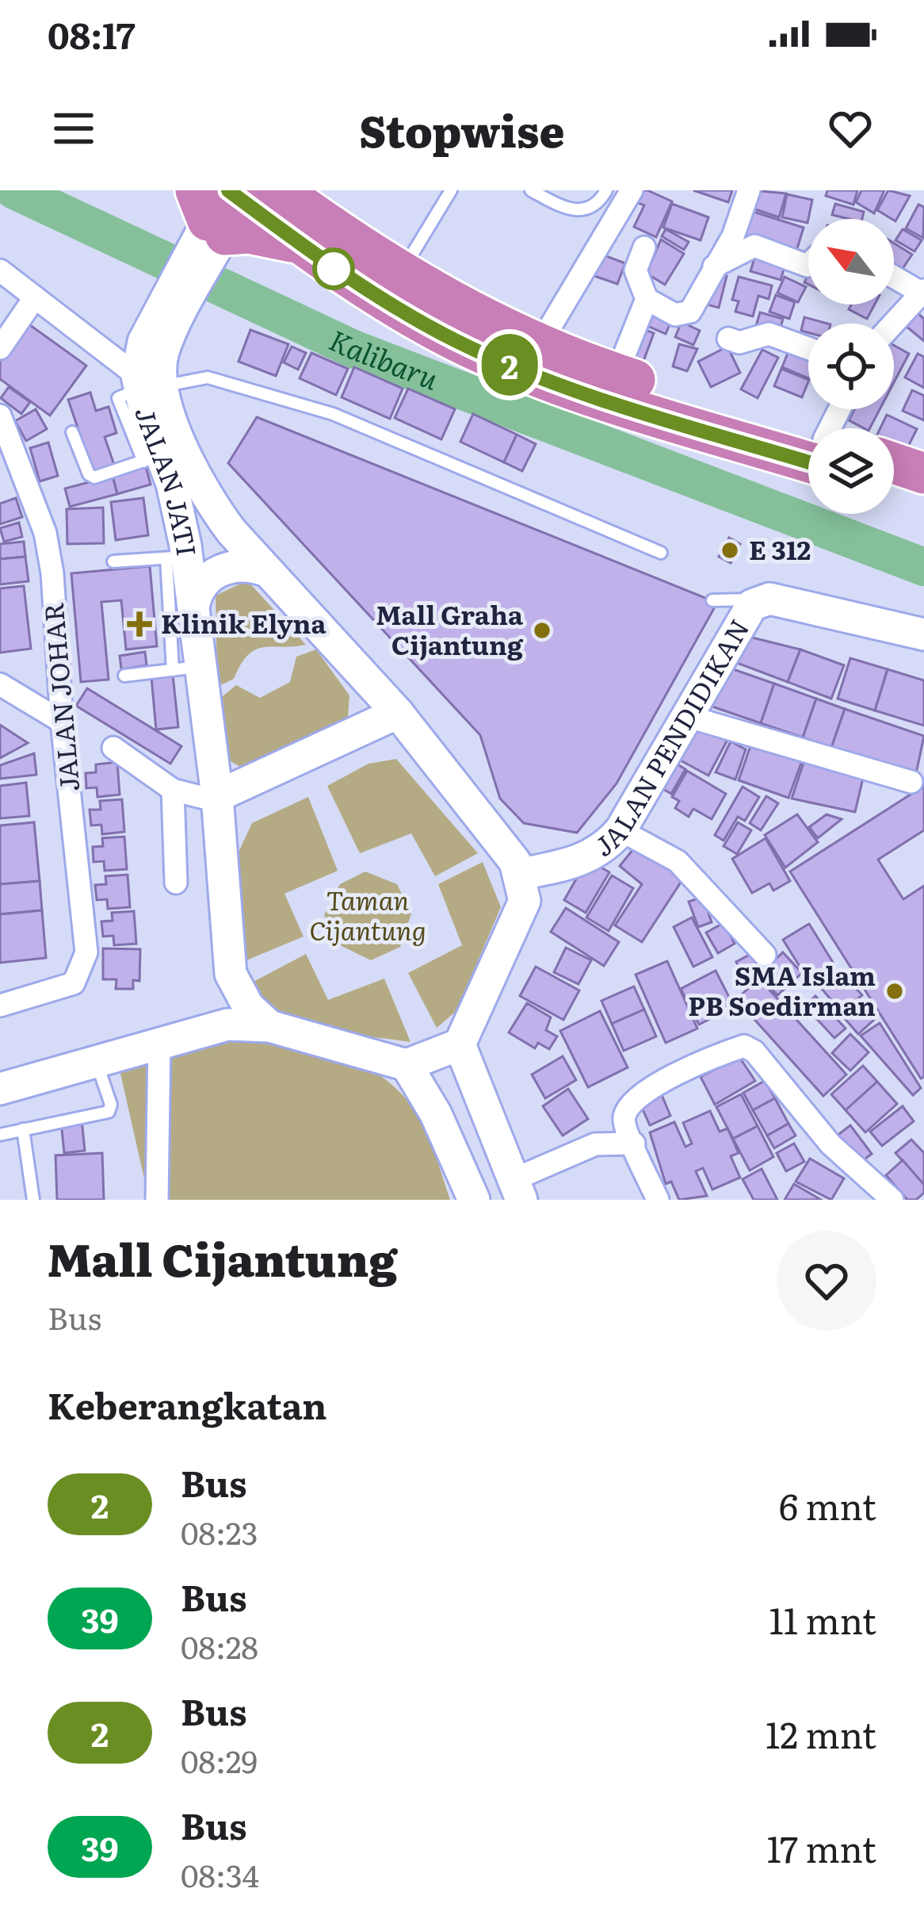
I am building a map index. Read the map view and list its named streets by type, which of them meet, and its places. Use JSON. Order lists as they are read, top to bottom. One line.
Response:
{"streets":{"main road":["JALAN JATI","JALAN PENDIDIKAN"],"street":["JALAN JOHAR"]},"crossings":[["JALAN JATI","JALAN PENDIDIKAN"]],"water":["Kalibaru"],"parks":["Taman Cijantung"],"places":{"other":["E 312","Mall Graha Cijantung","SMA Islam PB Soedirman"],"health":["Klinik Elyna"]},"lines":["bus line 2"],"north":"top left","page":{"status":"08:17","header":"Stopwise","on_map":"2","heading":[["Mall Cijantung","Bus"],"Keberangkatan"],"list":[{"mark":"2","name":"Bus","note":"08:23","value":"6 mnt"},{"mark":"39","name":"Bus","note":"08:28","value":"11 mnt"},{"mark":"2","name":"Bus","note":"08:29","value":"12 mnt"},{"mark":"39","name":"Bus","note":"08:34","value":"17 mnt"}]}}
